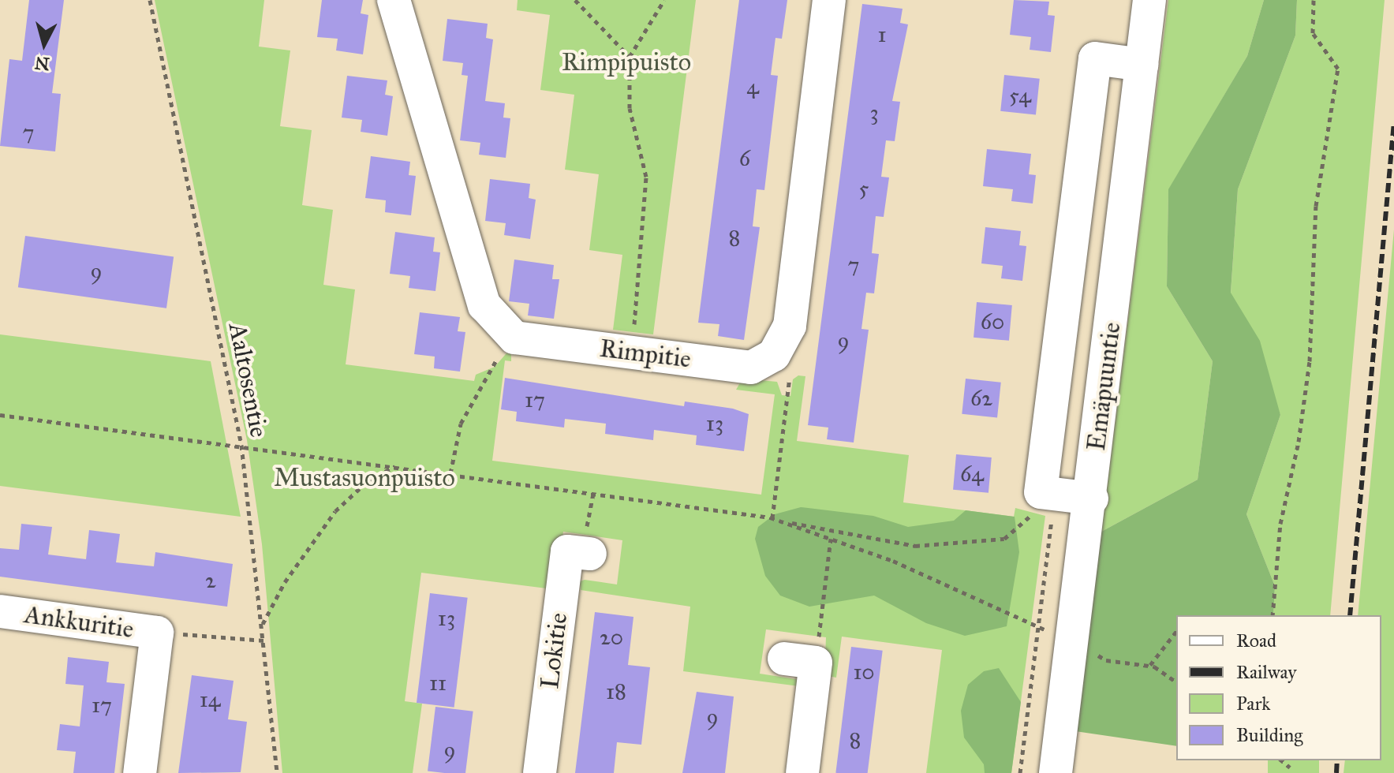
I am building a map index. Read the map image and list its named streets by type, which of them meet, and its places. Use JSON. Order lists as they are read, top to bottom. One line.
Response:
{"streets":{"street":["Rimpitie","Emäpuuntie","Ankkuritie","Lokitie"],"path":["Aaltosentie"]},"parks":["Rimpipuisto","Mustasuonpuisto"],"house_numbers":["1","4","54","3","7","6","5","8","7","9","60","9","62","17","13","64","2","13","20","10","11","18","14","17","9","8","9"],"legend":["Road","Railway","Park","Building"],"north":"bottom"}
